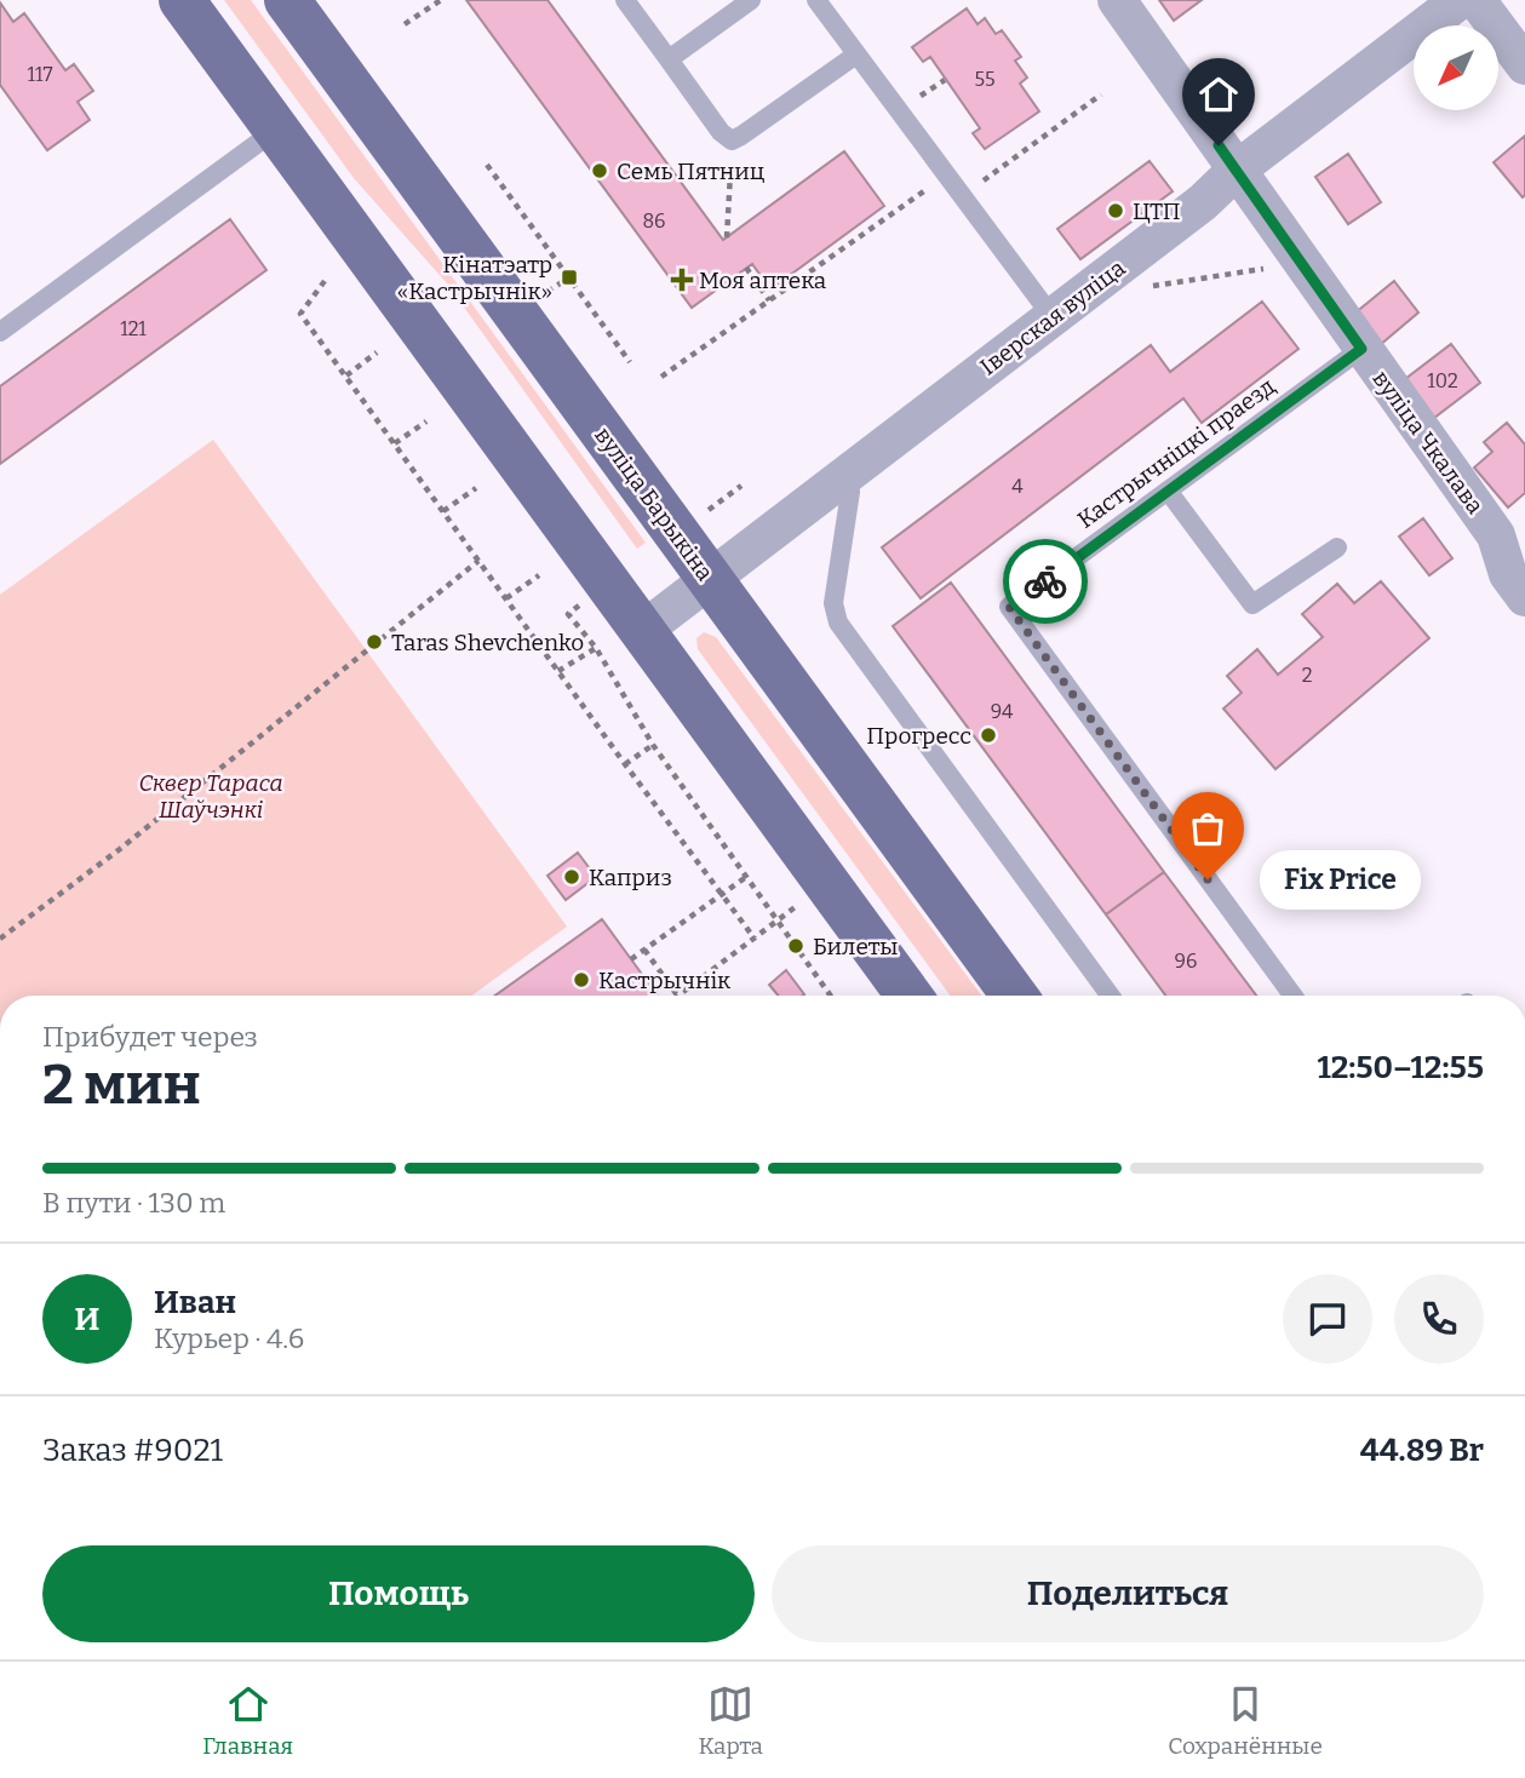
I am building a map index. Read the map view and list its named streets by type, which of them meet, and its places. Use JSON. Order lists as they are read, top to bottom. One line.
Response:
{"streets":{"main road":["вуліца Барыкіна"],"street":["Іверская вуліца","вуліца Чкалава"],"lane":["Кастрычніцкі праезд"]},"crossings":[["Іверская вуліца","вуліца Чкалава"],["Іверская вуліца","вуліца Барыкіна"],["вуліца Чкалава","Кастрычніцкі праезд"]],"parks":["Сквер Тараса Шаўчэнкі"],"places":{"other":["Семь Пятниц","ЦТП","Taras Shevchenko","Прогресс","Каприз","Fix Price","Билеты","Кастрычнік"],"transit":["Кінатэатр «Кастрычнік»"],"health":["Моя аптека"]},"house_numbers":["117","55","86","121","102","4","2","94","96"],"north":"bottom left","page":{"bubble":"Fix Price","heading":["2 мин","Прибудет через","12:50–12:55"],"panel":["Иван","Курьер · 4.6","Заказ #9021","44.89 Br"],"bar":"В пути · 130 m","round":"И","buttons":["Помощь","Поделиться"],"tabs":["Главная","Карта","Сохранённые"]}}
